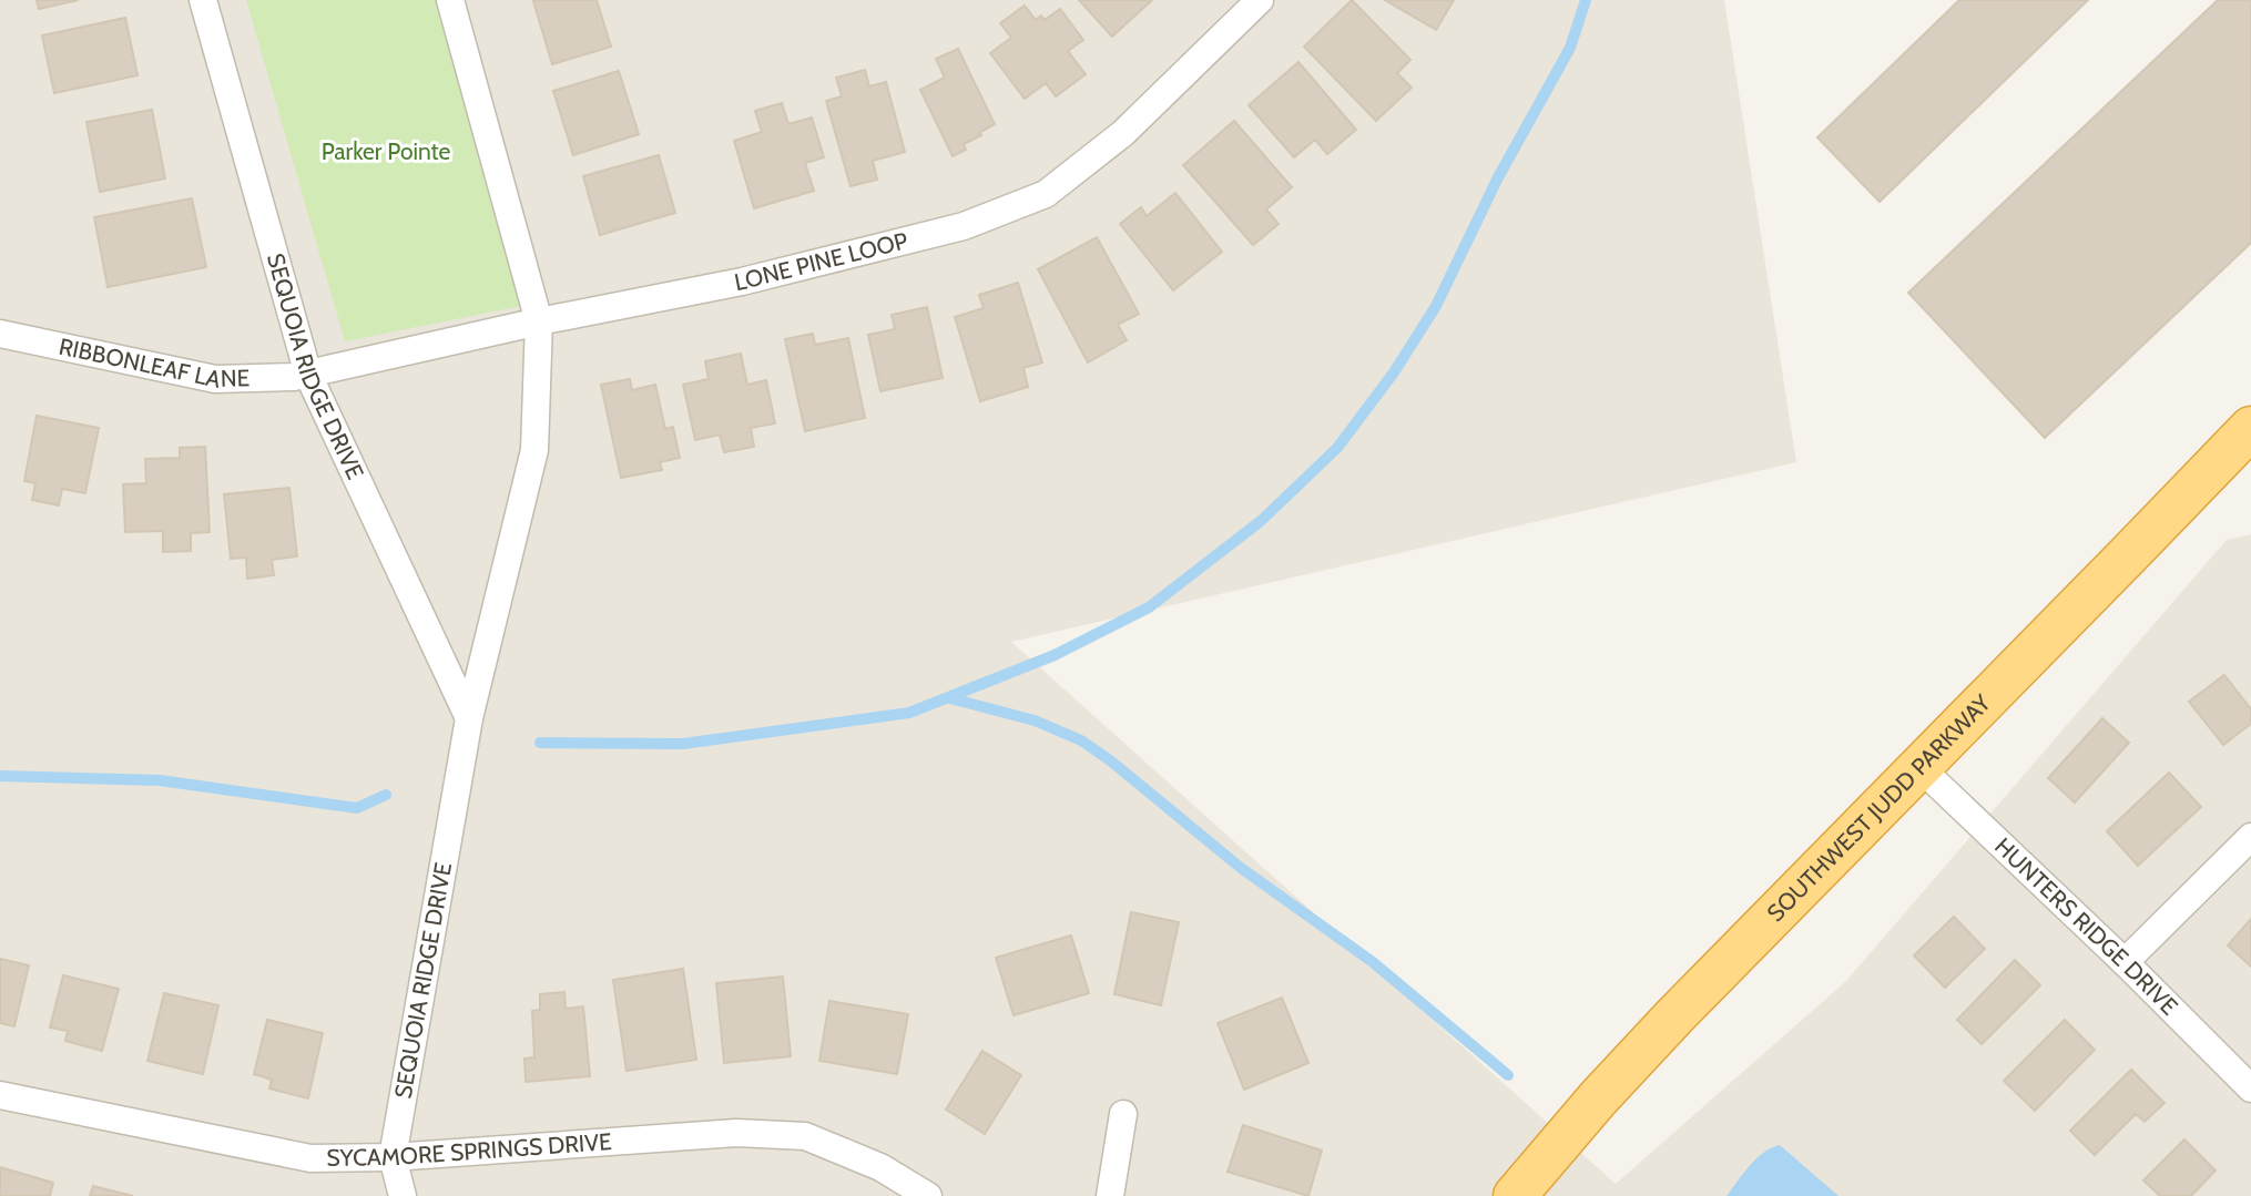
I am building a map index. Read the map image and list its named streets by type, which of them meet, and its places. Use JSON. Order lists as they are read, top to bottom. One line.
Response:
{"streets":{"highway":["SOUTHWEST JUDD PARKWAY"],"street":["LONE PINE LOOP","RIBBONLEAF LANE","SEQUOIA RIDGE DRIVE","HUNTERS RIDGE DRIVE","SYCAMORE SPRINGS DRIVE"]},"crossings":[["LONE PINE LOOP","RIBBONLEAF LANE"],["LONE PINE LOOP","SEQUOIA RIDGE DRIVE"],["RIBBONLEAF LANE","SEQUOIA RIDGE DRIVE"],["SEQUOIA RIDGE DRIVE","SYCAMORE SPRINGS DRIVE"],["SOUTHWEST JUDD PARKWAY","HUNTERS RIDGE DRIVE"]],"parks":["Parker Pointe"]}
